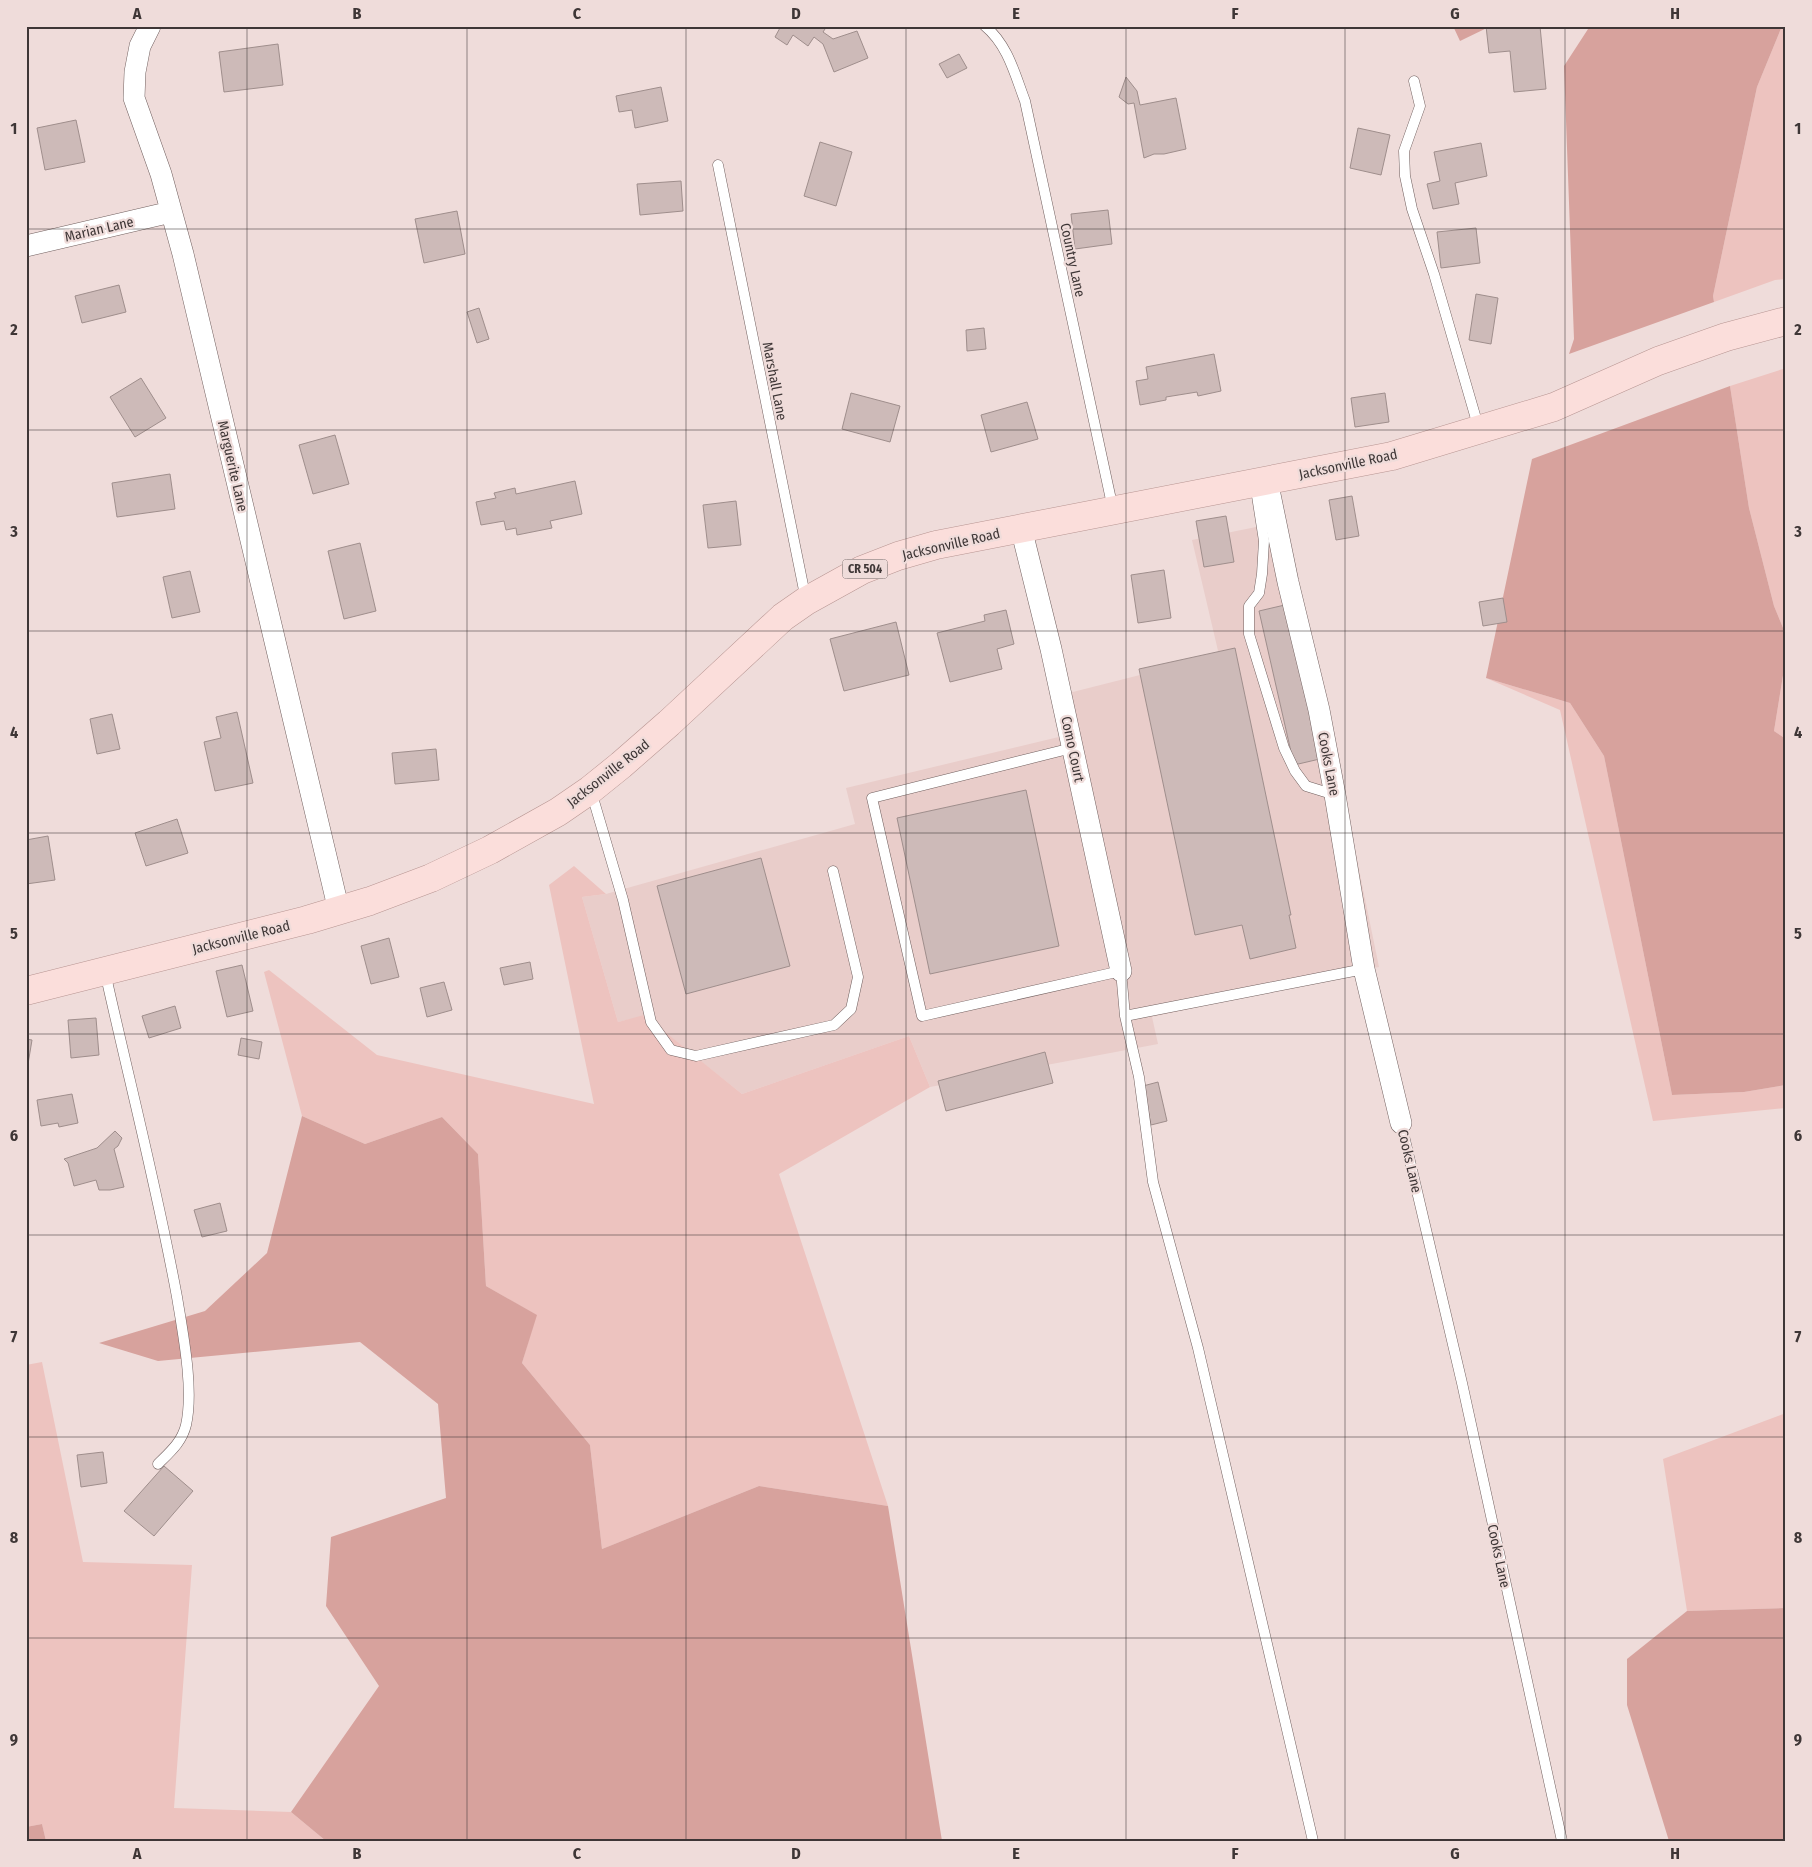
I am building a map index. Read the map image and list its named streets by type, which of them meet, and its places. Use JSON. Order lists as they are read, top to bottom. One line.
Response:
{"streets":{"main road":["Jacksonville Road","CR 504"],"street":["Marian Lane","Marguerite Lane","Como Court","Cooks Lane"],"lane":["Country Lane","Marshall Lane"]},"crossings":[["Marian Lane","Marguerite Lane"],["Country Lane","Jacksonville Road"],["Marshall Lane","Jacksonville Road"],["Jacksonville Road","Marguerite Lane"],["Jacksonville Road","Como Court"],["Jacksonville Road","Cooks Lane"]],"grid":{"columns":["A","B","C","D","E","F","G","H"],"rows":["1","2","3","4","5","6","7","8","9"]}}
